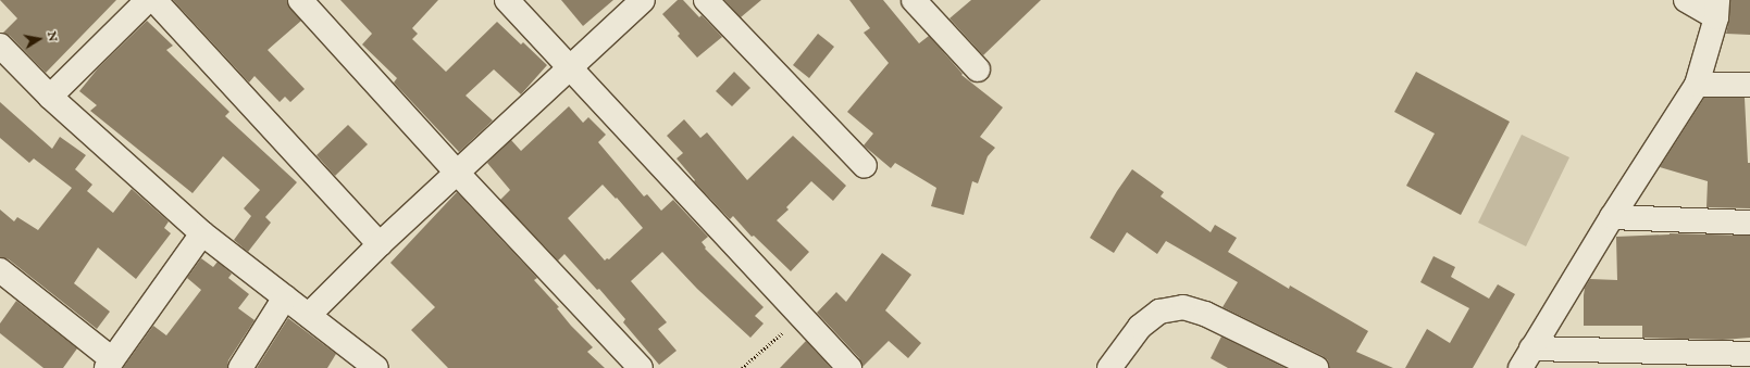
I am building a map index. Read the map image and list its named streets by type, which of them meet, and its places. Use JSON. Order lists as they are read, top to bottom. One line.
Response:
{"north":"right"}
